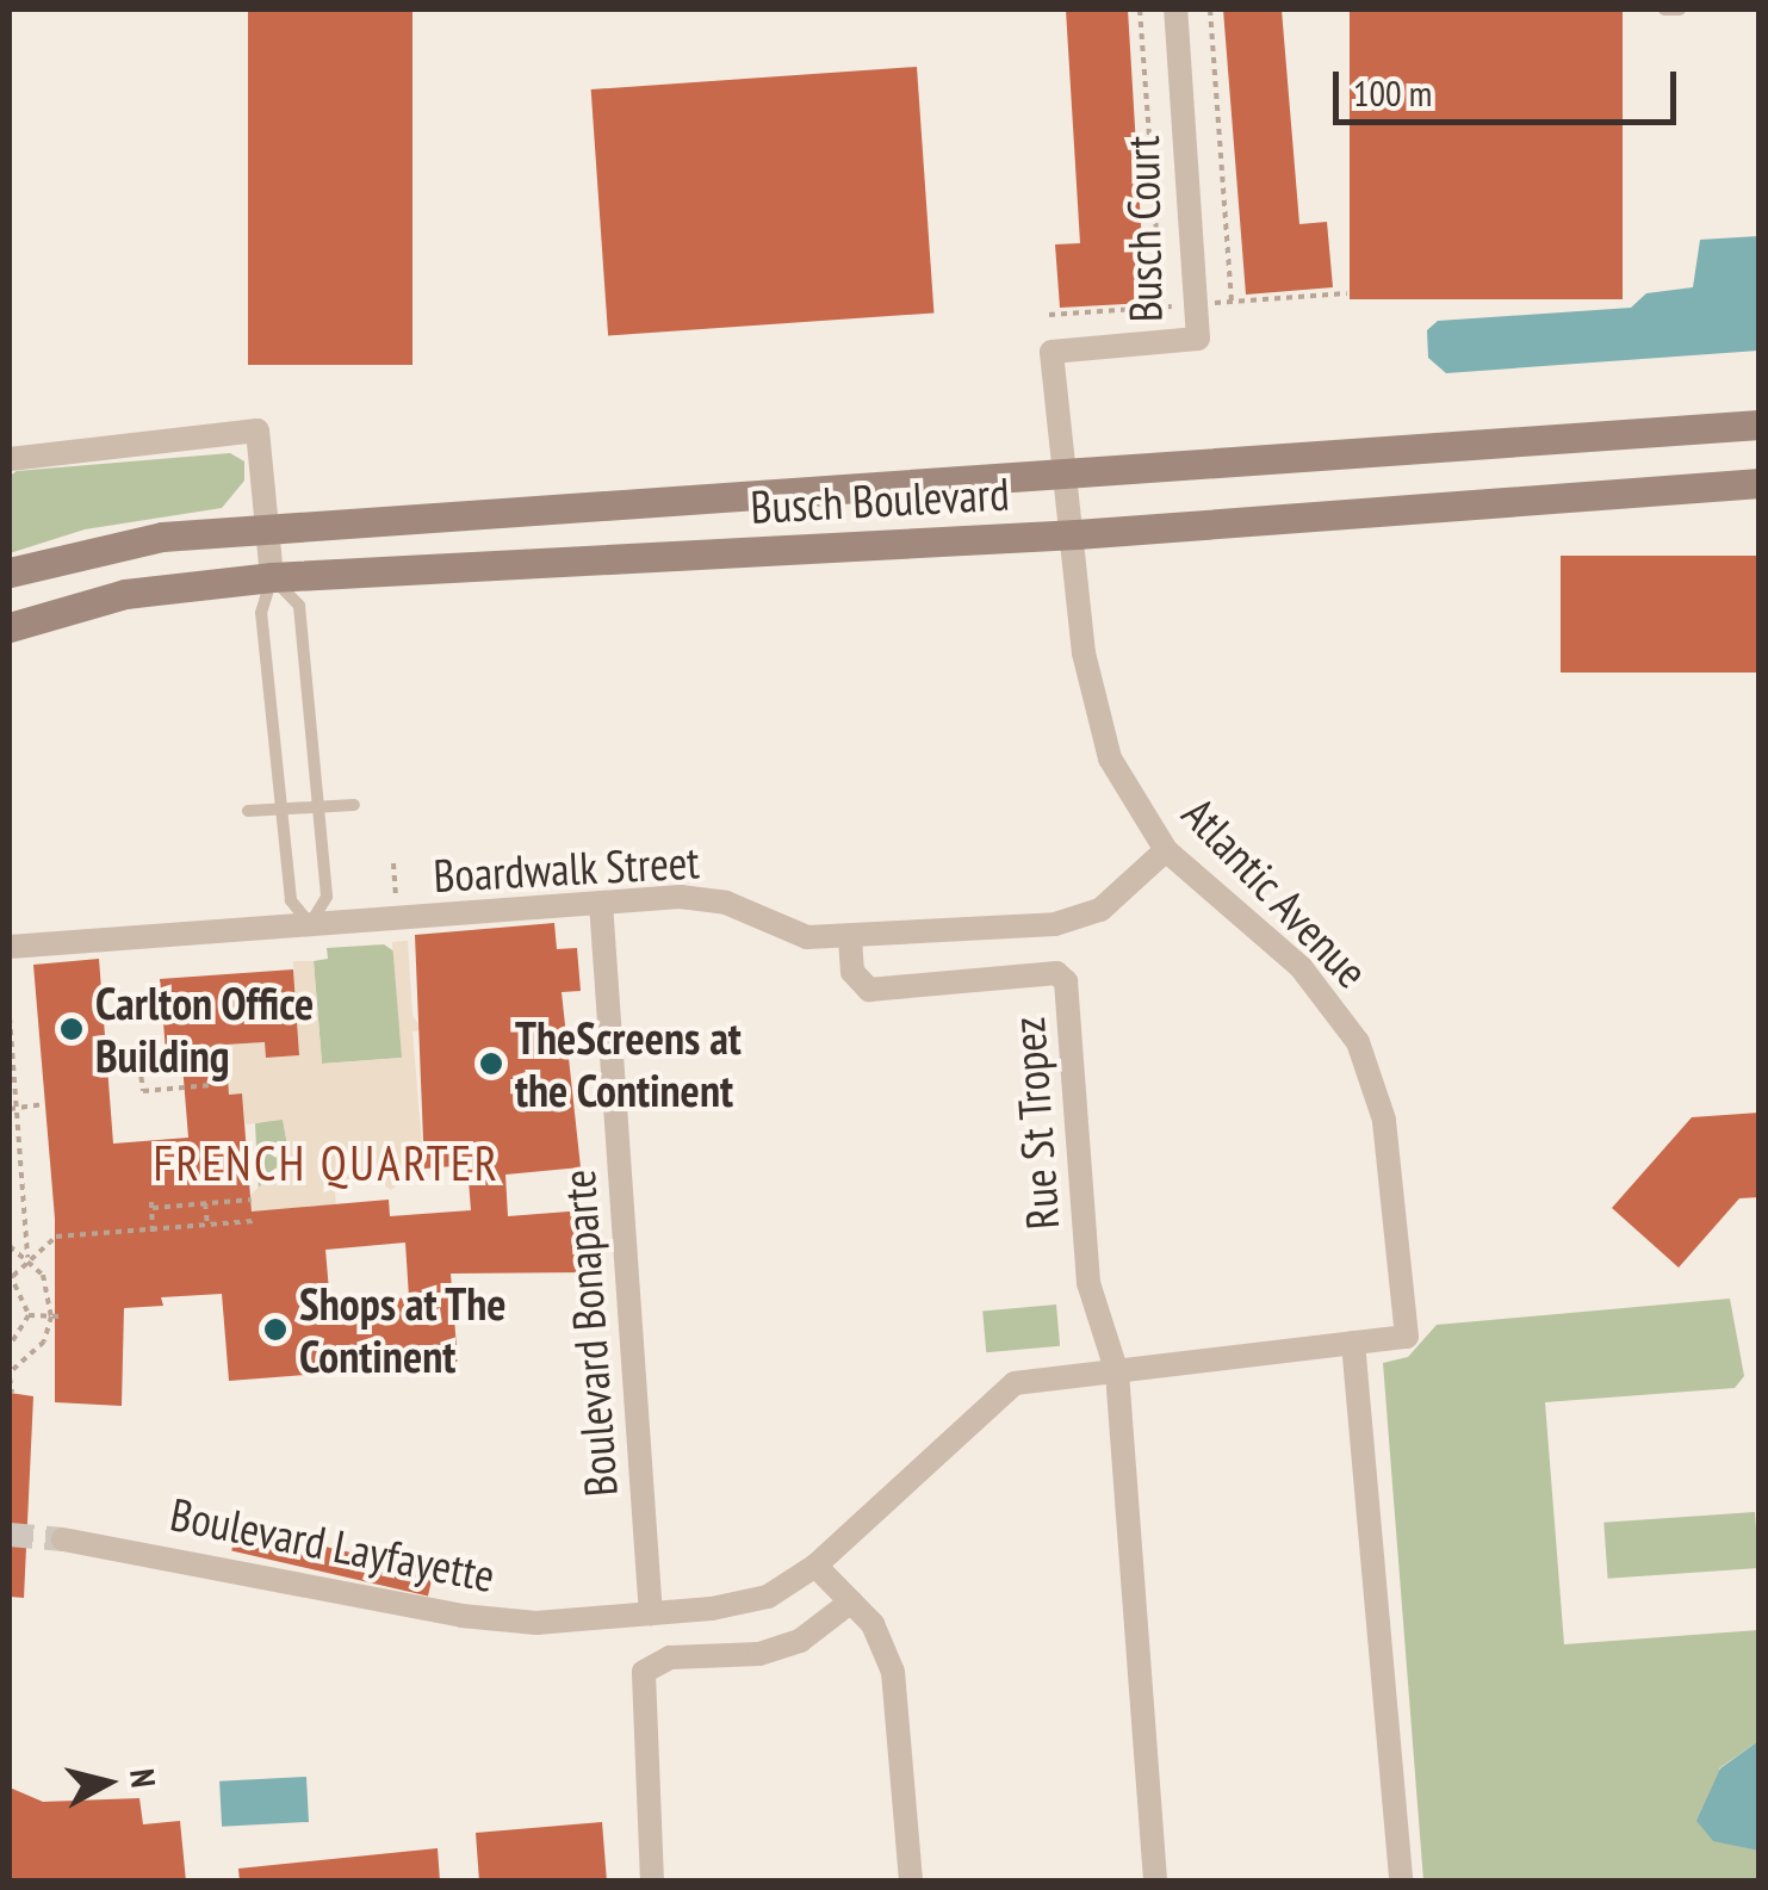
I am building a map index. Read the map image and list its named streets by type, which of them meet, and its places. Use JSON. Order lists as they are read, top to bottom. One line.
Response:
{"streets":{"main road":["Busch Boulevard"],"street":["Busch Court","Boardwalk Street","Atlantic Avenue","Rue St Tropez","Boulevard Bonaparte","Boulevard Layfayette"]},"crossings":[["Busch Court","Busch Boulevard"],["Busch Court","Atlantic Avenue"],["Busch Boulevard","Atlantic Avenue"],["Boardwalk Street","Atlantic Avenue"],["Boardwalk Street","Rue St Tropez"],["Boardwalk Street","Boulevard Bonaparte"],["Atlantic Avenue","Boulevard Layfayette"],["Rue St Tropez","Boulevard Layfayette"],["Boulevard Bonaparte","Boulevard Layfayette"]],"districts":["FRENCH QUARTER"],"places":["Carlton Office Building","TheScreens at the Continent","Shops at The Continent"],"scale_bar":"100 m","north":"right"}
